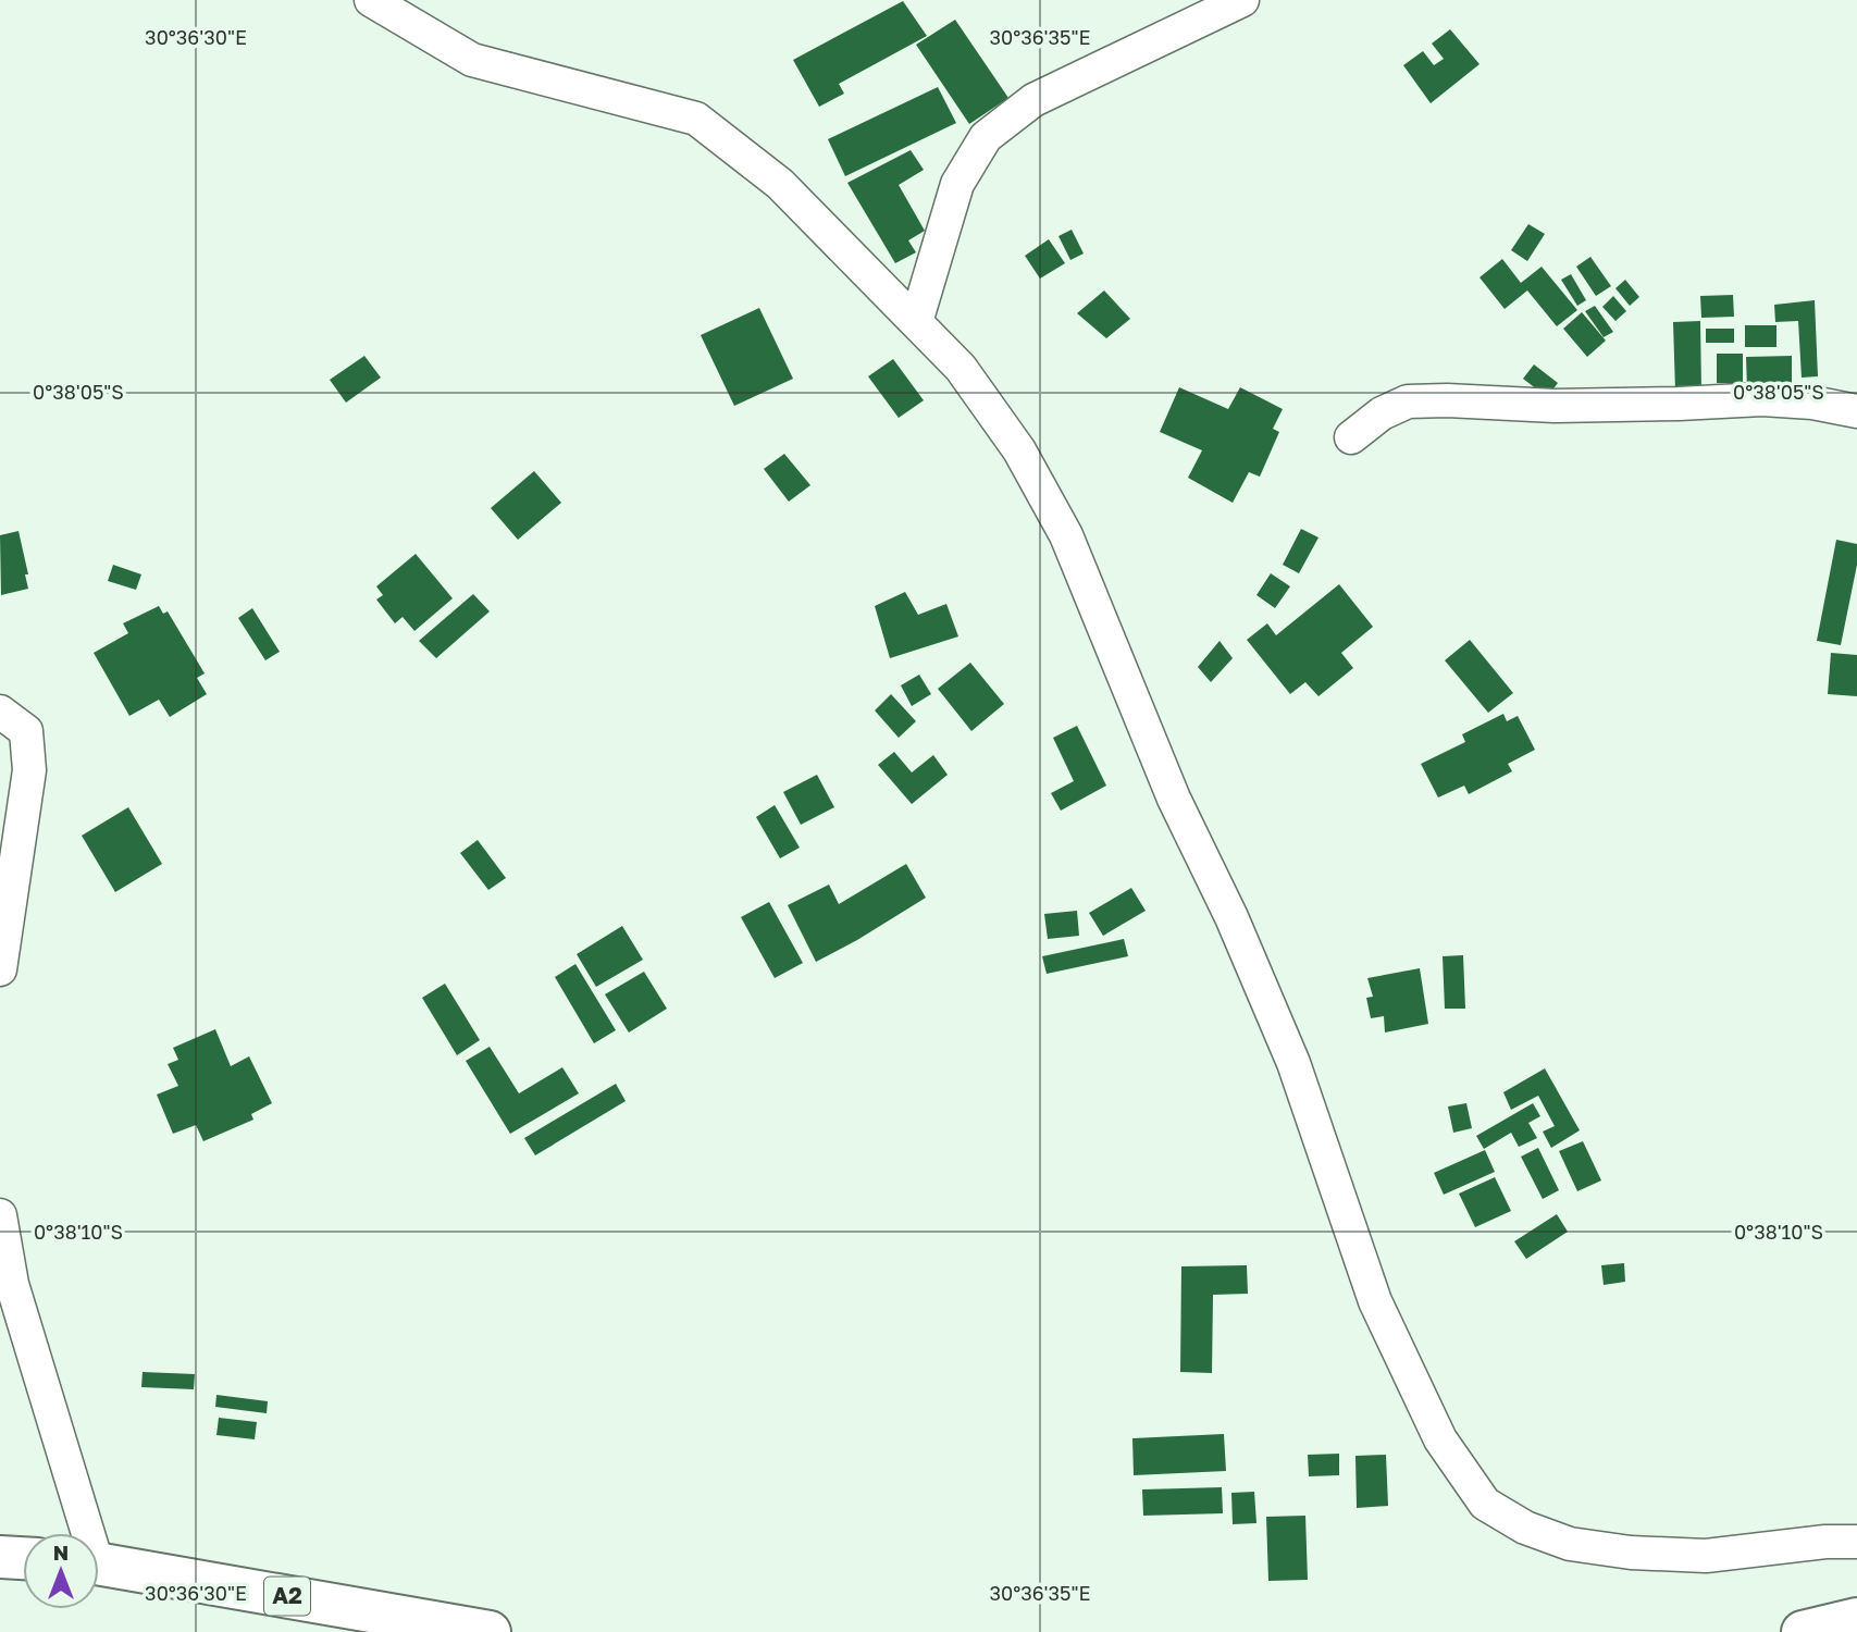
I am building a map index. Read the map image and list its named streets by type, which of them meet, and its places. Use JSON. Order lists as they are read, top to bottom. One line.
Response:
{"streets":{"main road":["A2"]},"north":"top","coordinates":["30°36'30\"E","30°36'35\"E","0°38'05\"S","0°38'10\"S"]}
